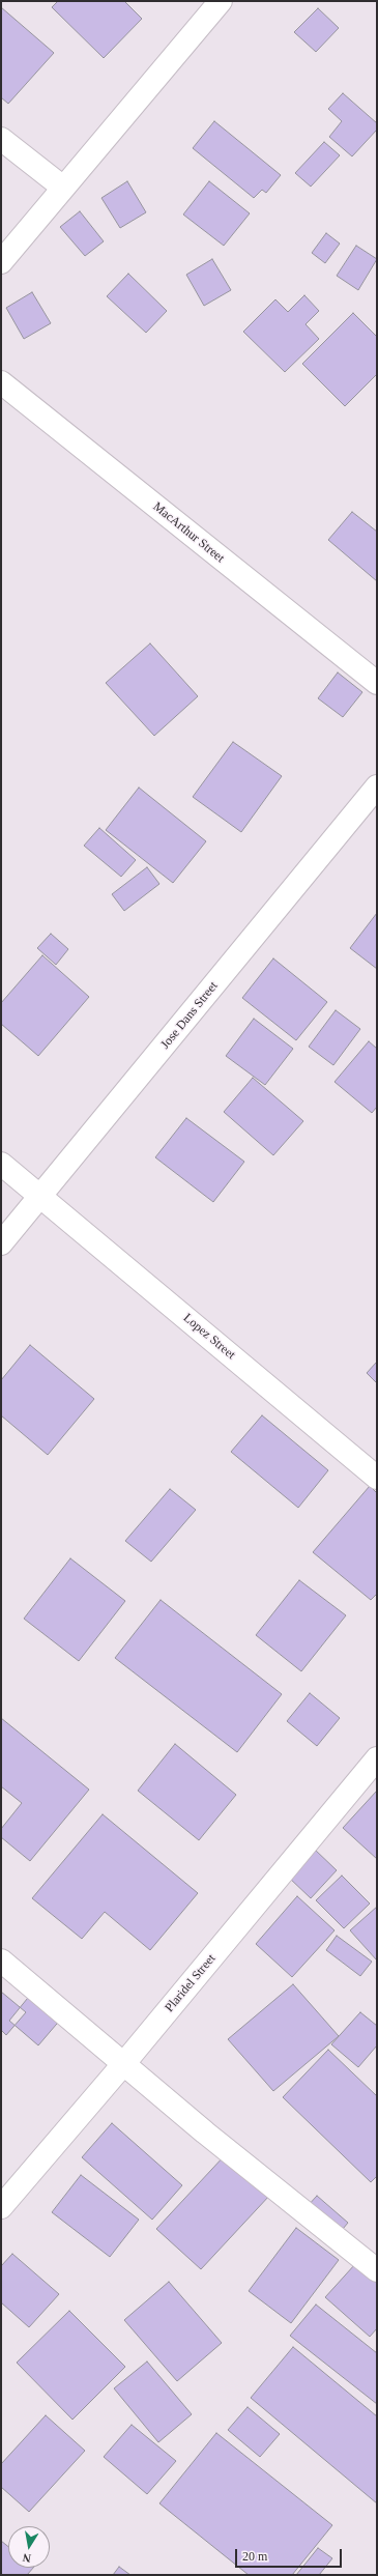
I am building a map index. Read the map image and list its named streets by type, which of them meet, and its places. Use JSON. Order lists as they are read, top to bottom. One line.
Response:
{"streets":{"street":["MacArthur Street","Jose Dans Street","Lopez Street","Plaridel Street"]},"crossings":[["Jose Dans Street","Lopez Street"]],"scale_bar":"20 m","north":"bottom"}
